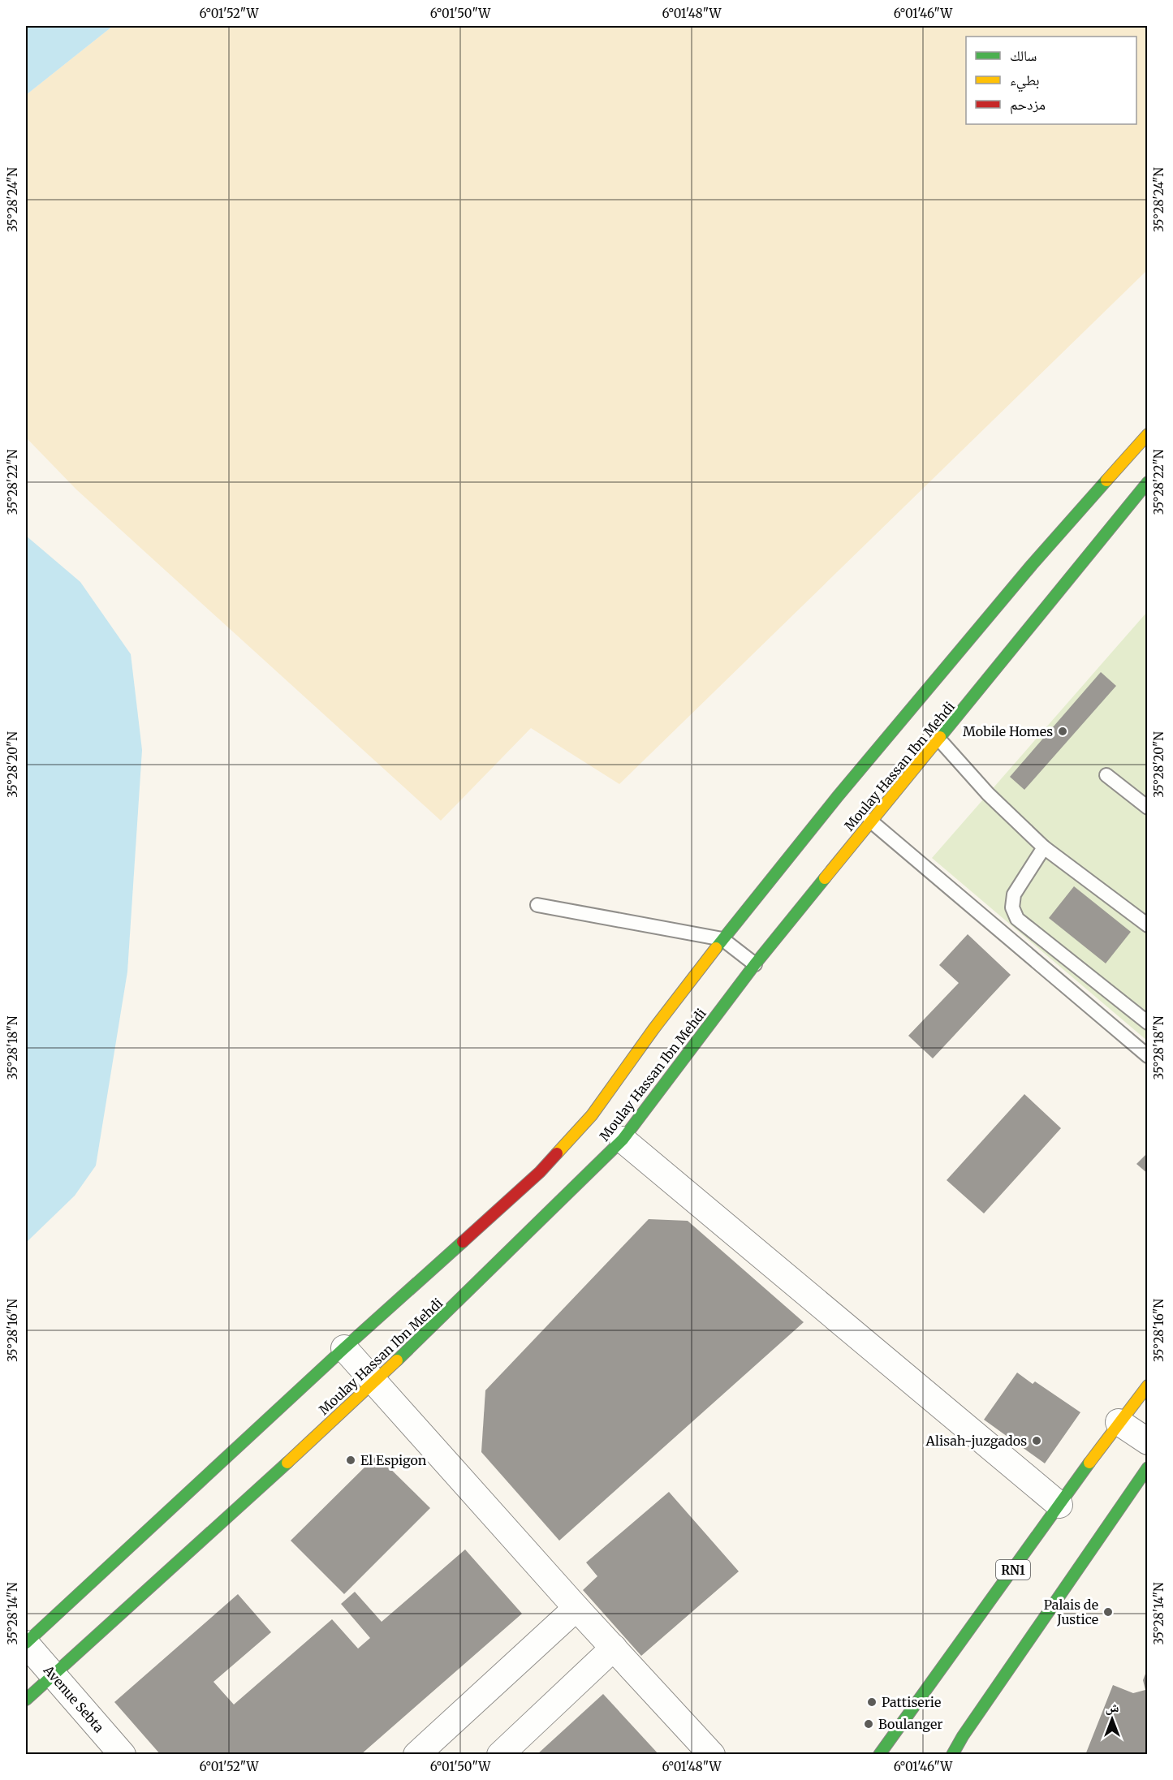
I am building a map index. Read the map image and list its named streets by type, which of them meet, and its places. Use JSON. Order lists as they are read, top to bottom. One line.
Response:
{"streets":{"street":["Moulay Hassan Ibn Mehdi","RN1","Avenue Sebta"]},"crossings":[["Moulay Hassan Ibn Mehdi","Avenue Sebta"]],"places":["Mobile Homes","Alisah-juzgados","El Espigon","Palais de Justice","Pattiserie","Boulanger"],"legend":["سالك","بطيء","مزدحم"],"north":"top","coordinates":["6°01'52\"W","6°01'50\"W","6°01'48\"W","6°01'46\"W","35°28'24\"N","35°28'22\"N","35°28'20\"N","35°28'18\"N","35°28'16\"N","35°28'14\"N"]}
